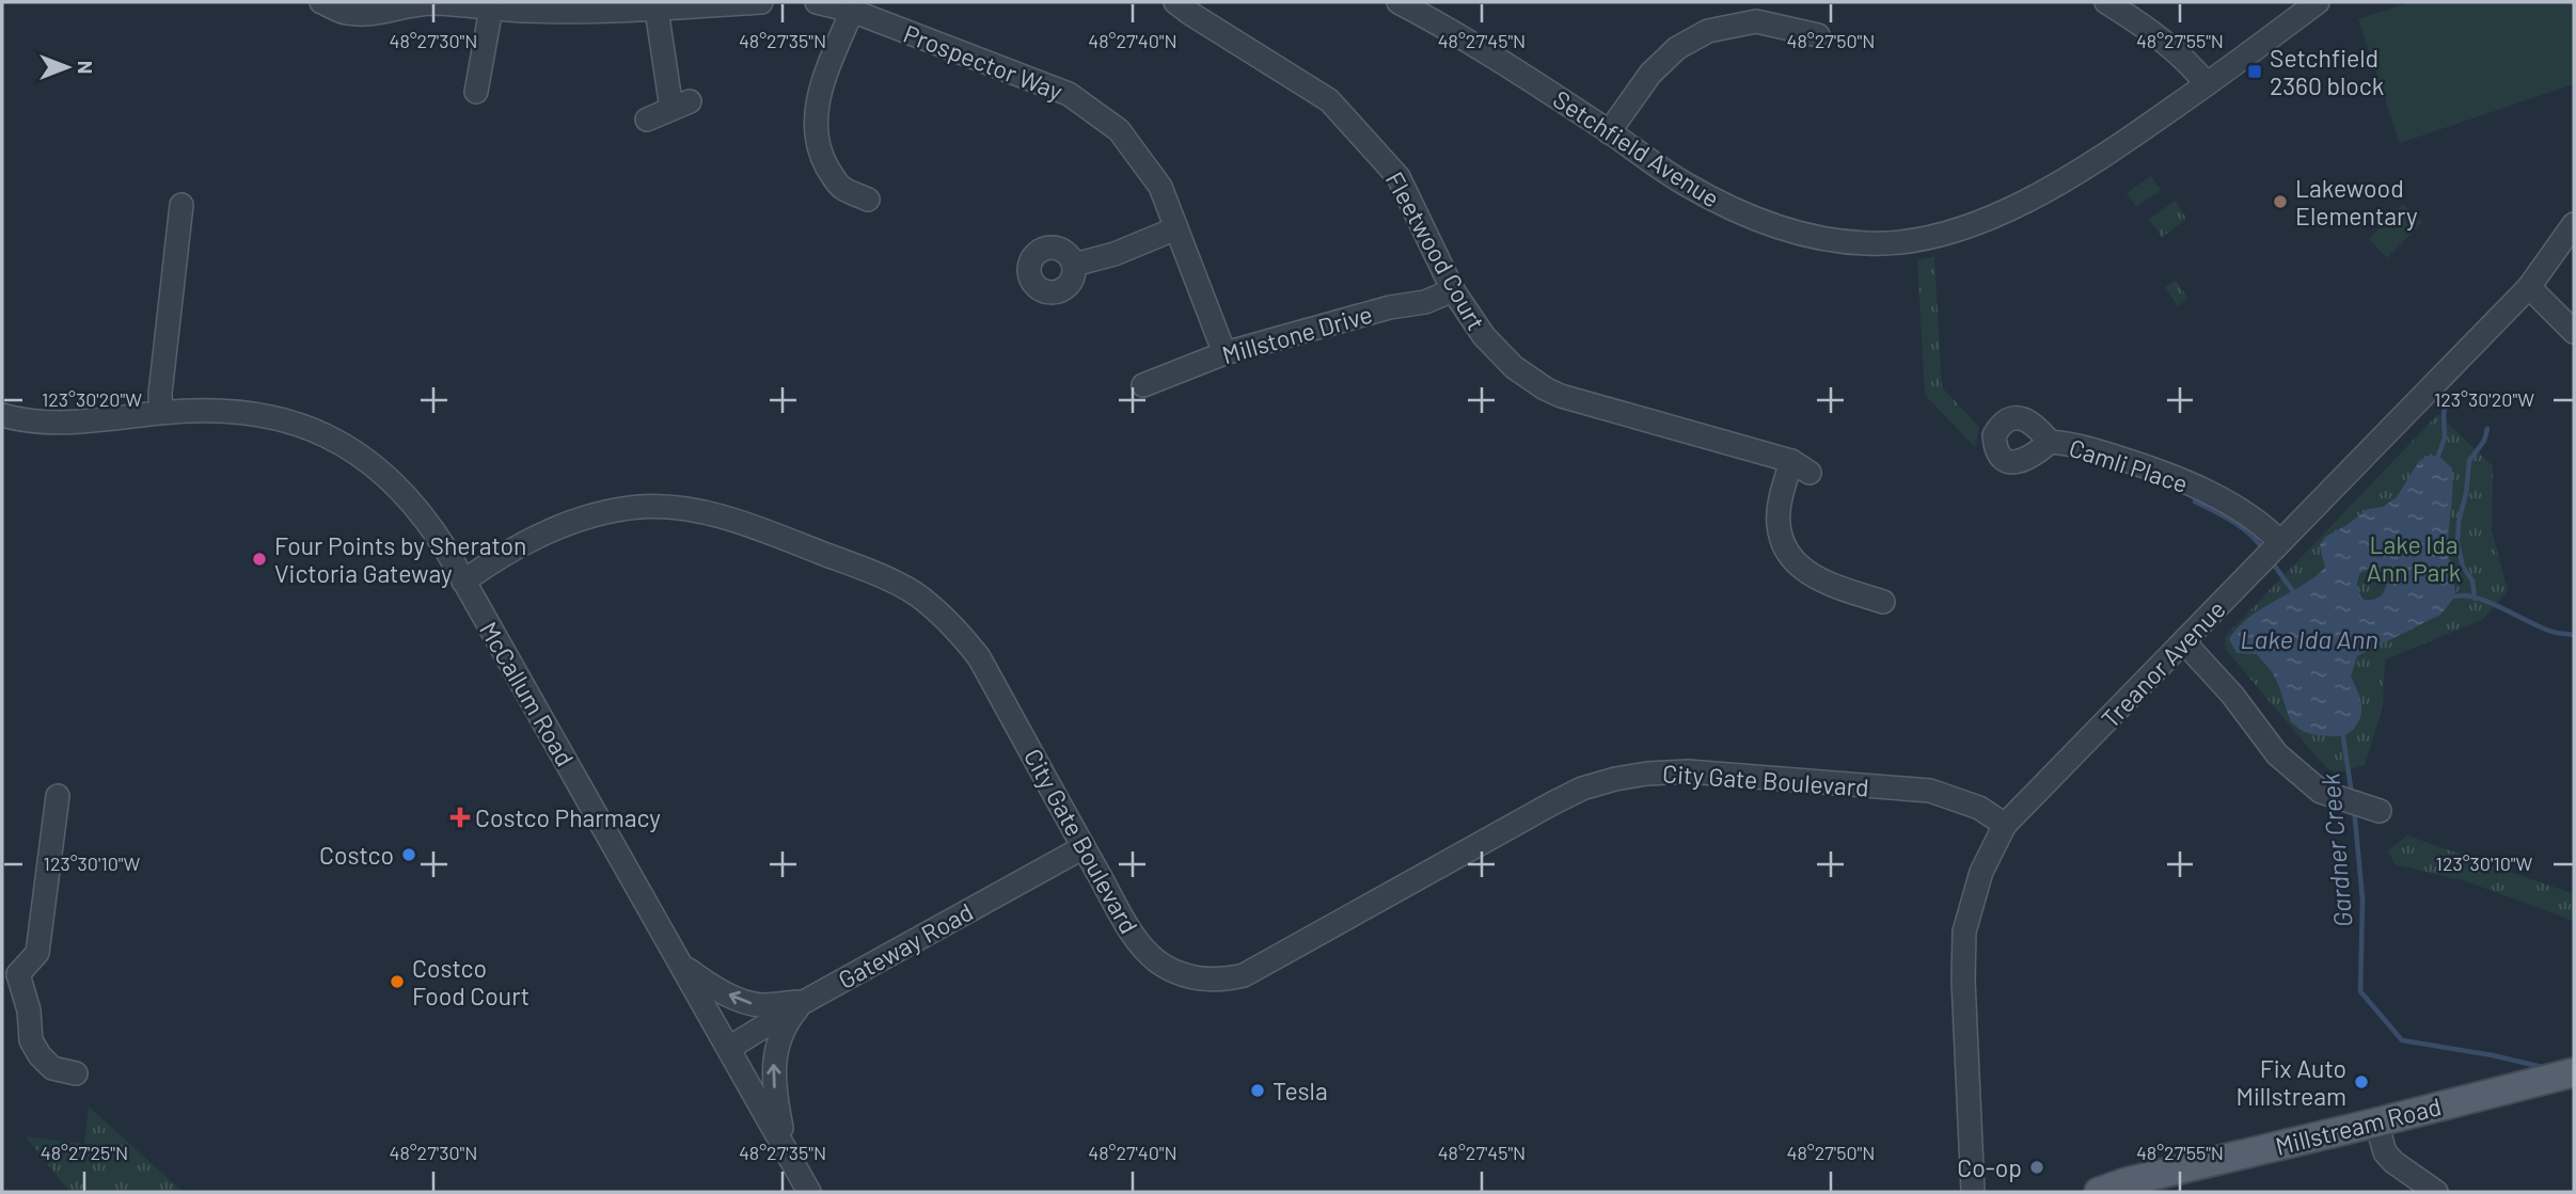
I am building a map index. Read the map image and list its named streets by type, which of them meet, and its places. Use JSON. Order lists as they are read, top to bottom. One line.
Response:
{"streets":{"main road":["Millstream Road"],"street":["Prospector Way","Setchfield Avenue","Fleetwood Court","Millstone Drive","Camli Place","Treanor Avenue","McCallum Road","City Gate Boulevard","Gateway Road"]},"crossings":[["Prospector Way","Millstone Drive"],["Fleetwood Court","Millstone Drive"],["Camli Place","Treanor Avenue"],["Treanor Avenue","City Gate Boulevard"],["McCallum Road","City Gate Boulevard"],["McCallum Road","Gateway Road"],["City Gate Boulevard","Gateway Road"]],"water":["Lake Ida Ann","Gardner Creek"],"parks":["Lake Ida Ann Park"],"places":{"transit":["Setchfield 2360 block"],"other":["Lakewood Elementary","Four Points by Sheraton Victoria Gateway","Costco","Costco Food Court","Fix Auto Millstream","Tesla","Co-op"],"health":["Costco Pharmacy"]},"north":"right","coordinates":["48°27'30\"N","48°27'35\"N","48°27'40\"N","48°27'45\"N","48°27'50\"N","48°27'55\"N","123°30'20\"W","123°30'10\"W","48°27'25\"N"]}
